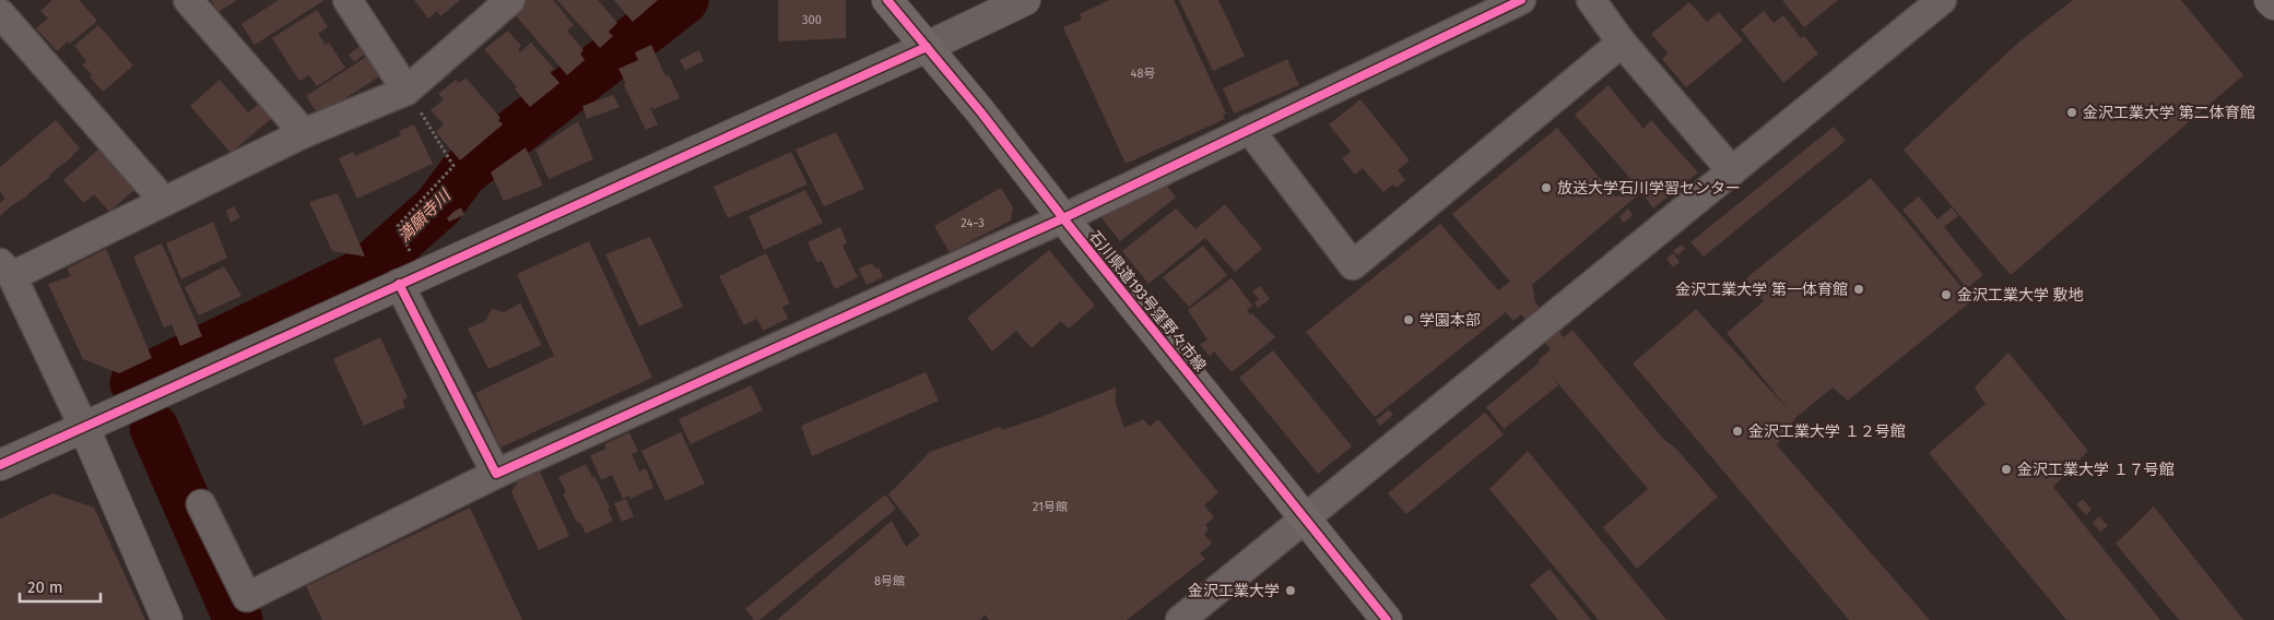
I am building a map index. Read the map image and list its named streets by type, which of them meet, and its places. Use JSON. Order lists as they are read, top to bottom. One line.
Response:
{"streets":{"main road":["石川県道193号窪野々市線"]},"water":["満願寺川"],"places":["金沢工業大学 第二体育館","放送大学石川学習センター","金沢工業大学 第一体育館","金沢工業大学 敷地","学園本部","金沢工業大学 １２号館","金沢工業大学 １７号館","金沢工業大学"],"house_numbers":["300","48号","24−3","21号館","8号館"],"scale_bar":"20 m"}
